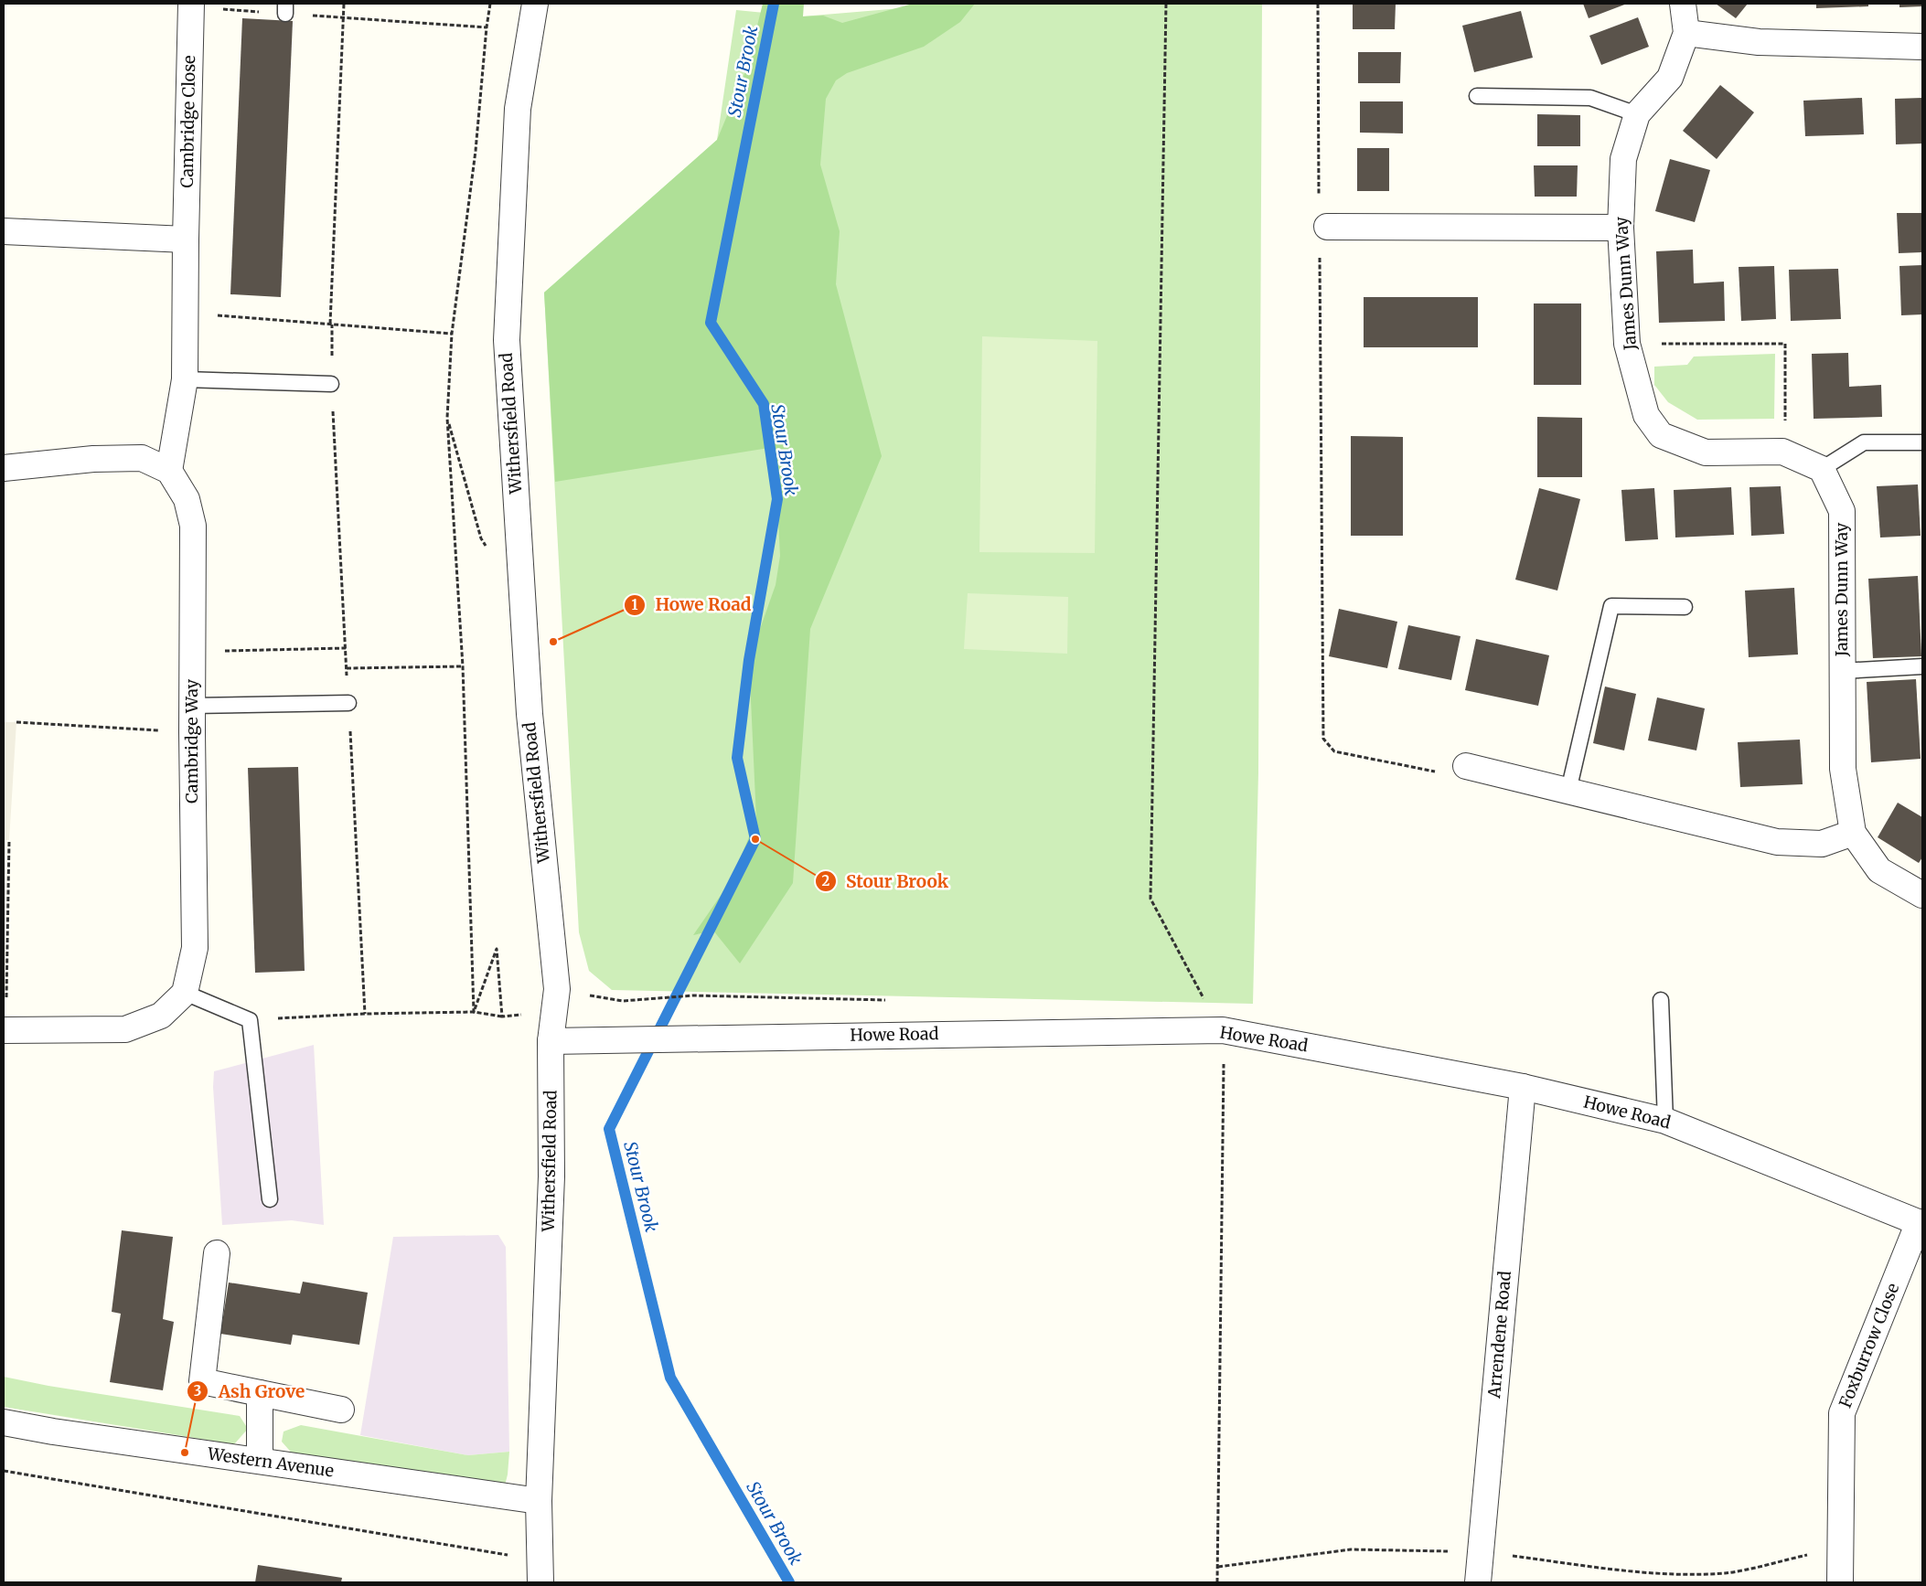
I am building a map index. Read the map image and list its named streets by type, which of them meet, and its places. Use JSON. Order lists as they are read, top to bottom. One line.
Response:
{"streets":{"street":["Cambridge Close","James Dunn Way","Withersfield Road","Cambridge Way","Howe Road","Arrendene Road","Foxburrow Close","Western Avenue"]},"crossings":[["Cambridge Close","Cambridge Way"],["Withersfield Road","Howe Road"],["Withersfield Road","Western Avenue"],["Howe Road","Arrendene Road"],["Howe Road","Foxburrow Close"]],"water":["Stour Brook"],"places":["Howe Road","Stour Brook","Ash Grove"]}
